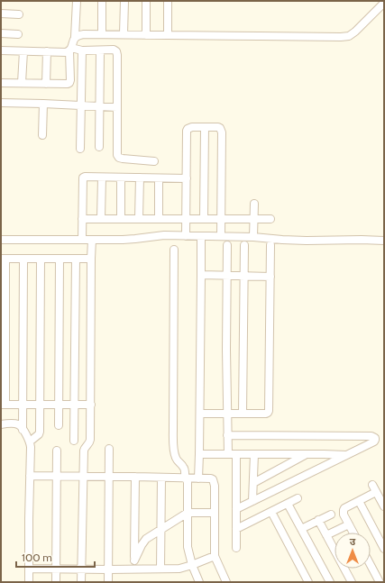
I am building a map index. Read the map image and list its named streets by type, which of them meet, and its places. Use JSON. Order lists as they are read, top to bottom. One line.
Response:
{"scale_bar":"100 m","north":"top"}
